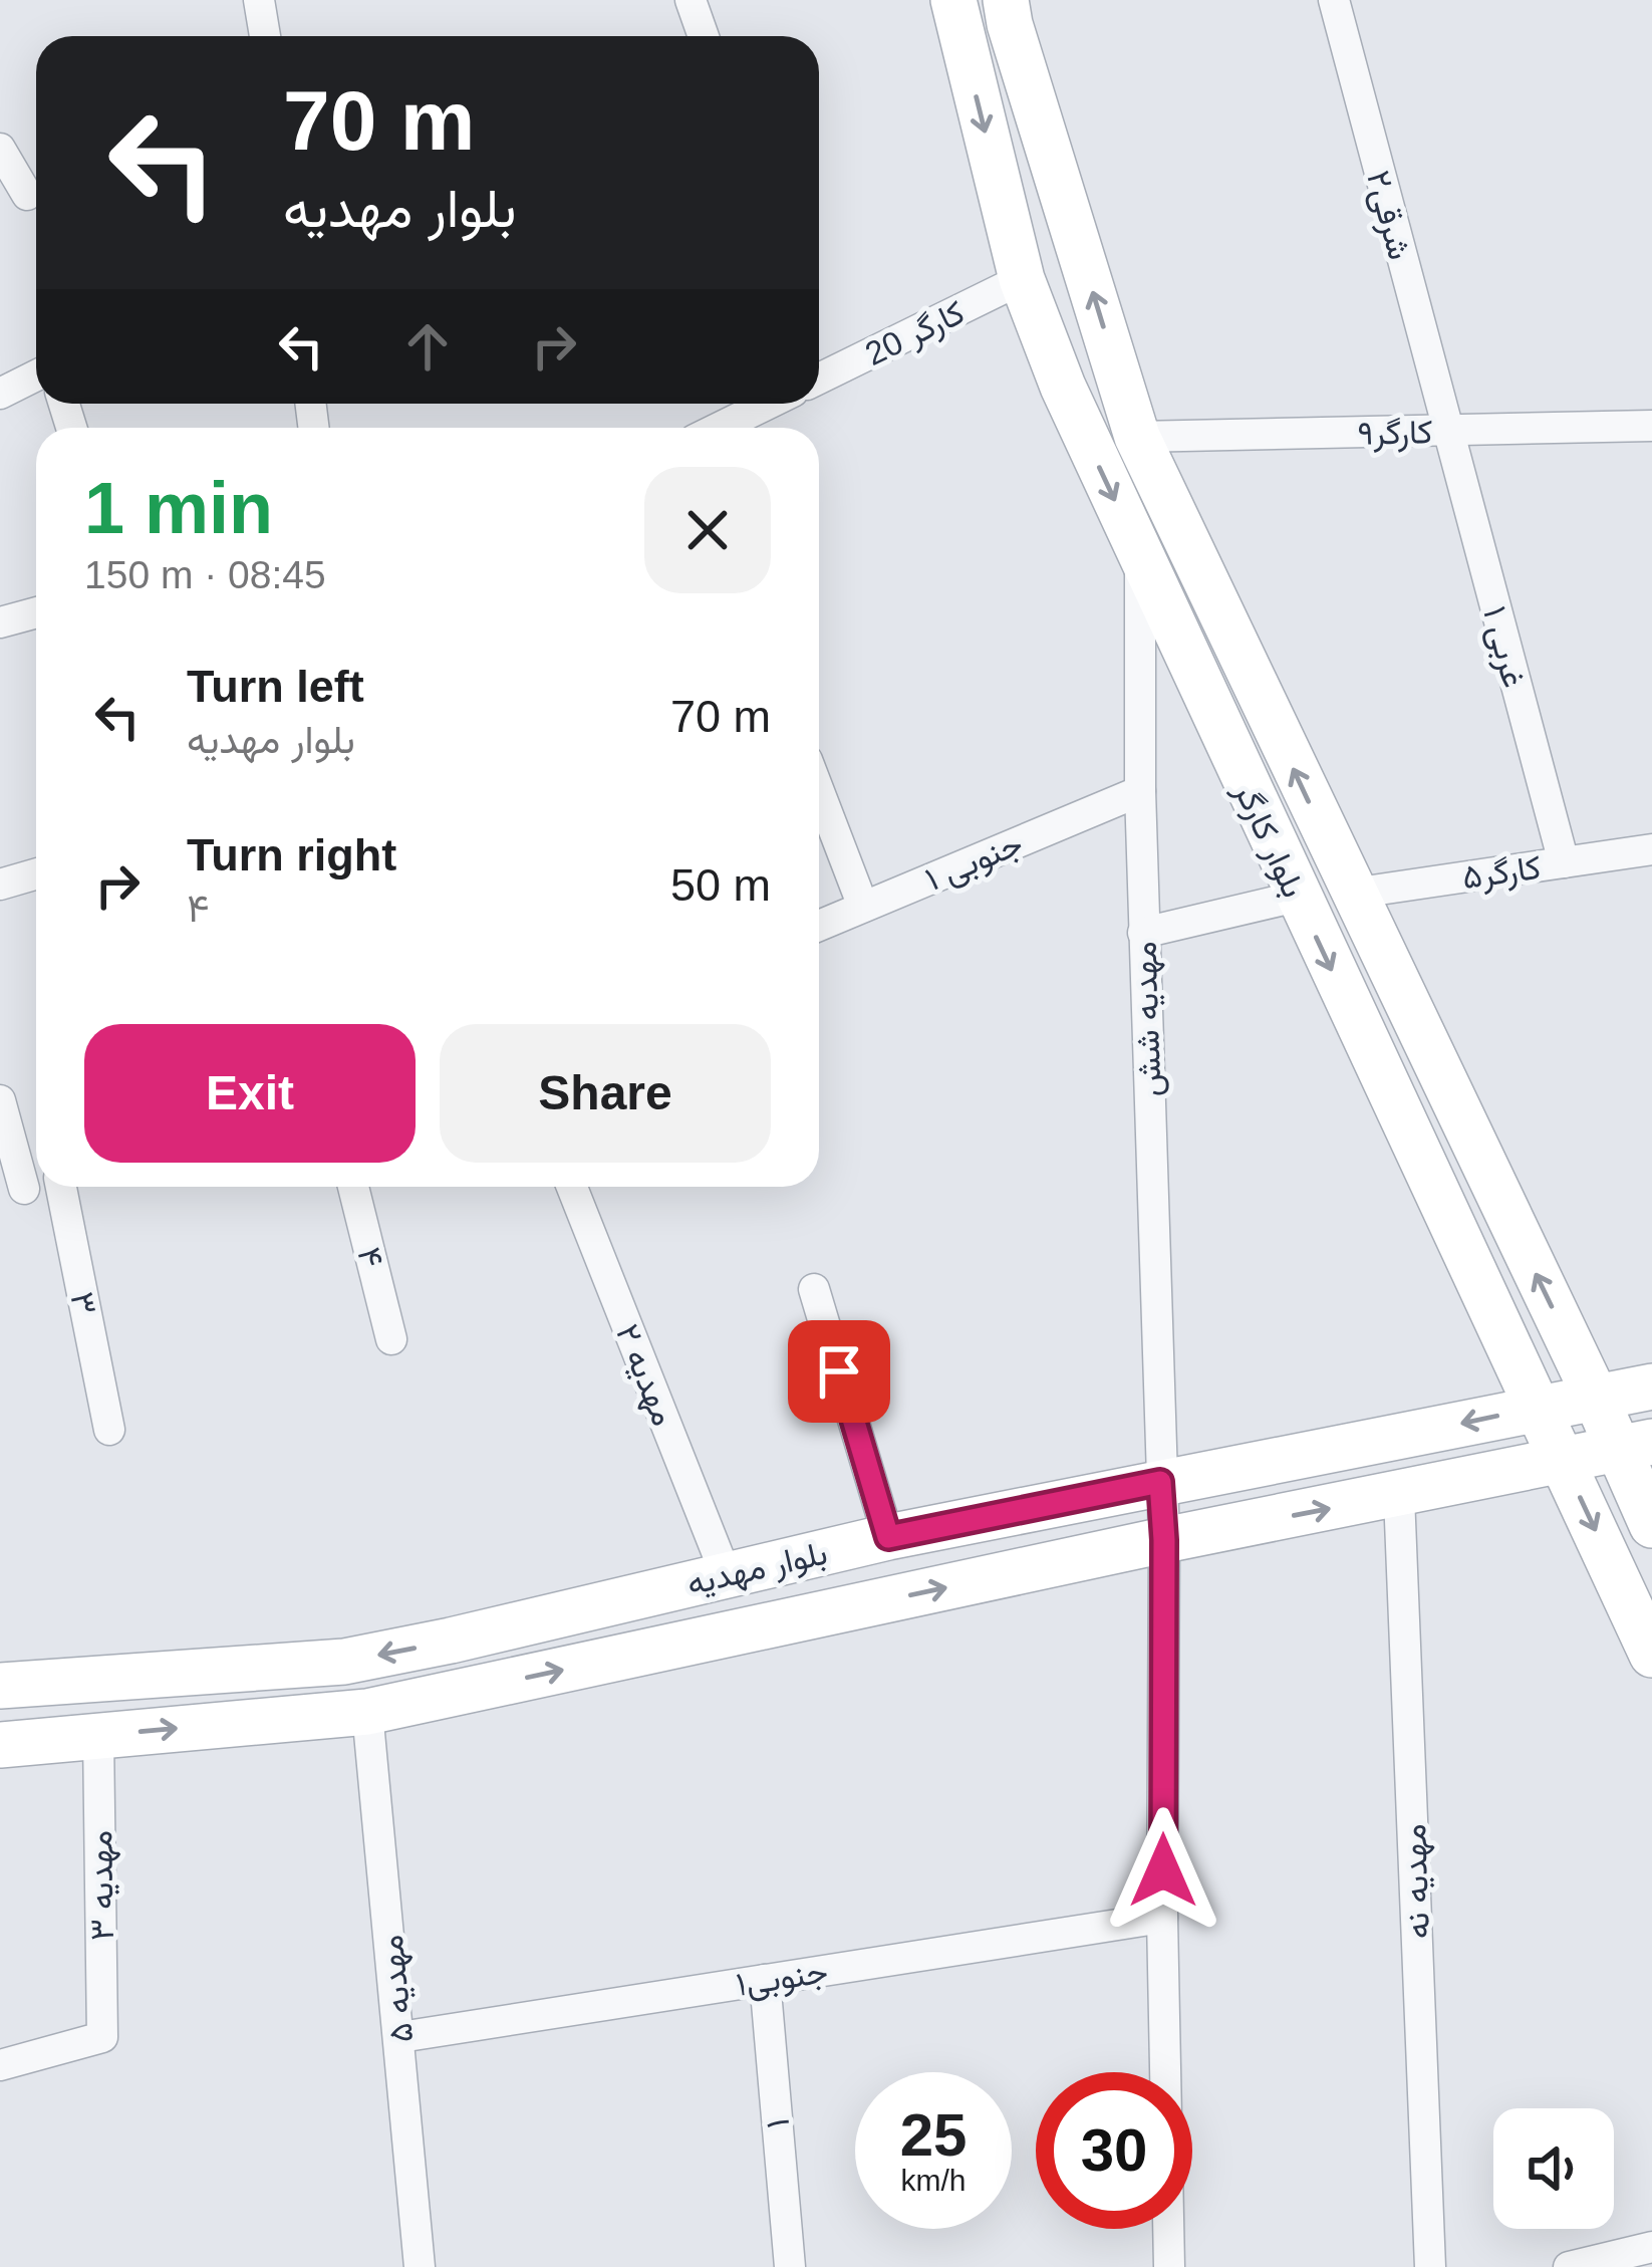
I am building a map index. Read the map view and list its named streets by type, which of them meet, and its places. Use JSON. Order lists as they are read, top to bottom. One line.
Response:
{"streets":{"main road":["بلوار کارگر","بلوار مهدیه"],"street":["شرقی۲","کارگر 20","کارگر۹","۱ غربی","۱ جنوبی","کارگر۵","مهدیه شش","۴","۳","مهدیه ۲","مهدیه نه","مهدیه ۳","جنوبی۱","مهدیه ۵","۱"]},"crossings":[["شرقی۲","کارگر۹"],["شرقی۲","۱ غربی"],["کارگر 20","بلوار کارگر"],["کارگر۹","۱ غربی"],["کارگر۹","بلوار کارگر"],["۱ غربی","کارگر۵"],["بلوار کارگر","کارگر۵"],["بلوار کارگر","مهدیه شش"],["بلوار کارگر","بلوار مهدیه"],["۱ جنوبی","مهدیه شش"],["مهدیه شش","بلوار مهدیه"],["مهدیه شش","جنوبی۱"],["مهدیه ۲","بلوار مهدیه"],["بلوار مهدیه","مهدیه نه"],["بلوار مهدیه","مهدیه ۳"],["بلوار مهدیه","مهدیه ۵"],["جنوبی۱","مهدیه ۵"],["جنوبی۱","۱"]],"page":{"turn":["70 m","بلوار مهدیه"],"heading":["1 min","150 m · 08:45"],"list":[{"name":"Turn left","note":"بلوار مهدیه","value":"70 m"},{"name":"Turn right","note":"۴","value":"50 m"}],"buttons":["Exit","Share"],"speed":"25 km/h","limit":"30"}}
